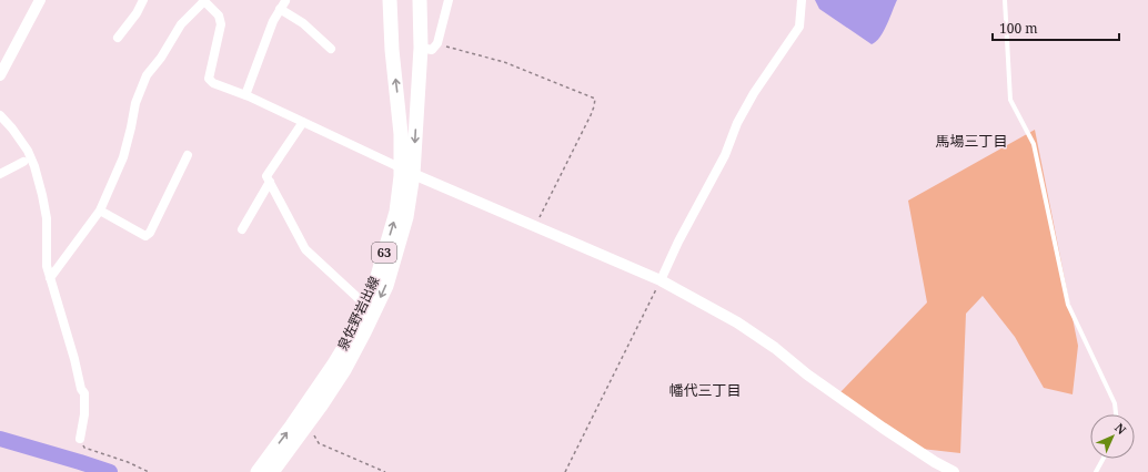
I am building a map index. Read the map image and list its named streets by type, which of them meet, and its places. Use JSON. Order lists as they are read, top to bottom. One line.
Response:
{"streets":{"main road":["63","泉佐野岩出線"]},"districts":["馬場三丁目","幡代三丁目"],"scale_bar":"100 m","north":"top right"}
